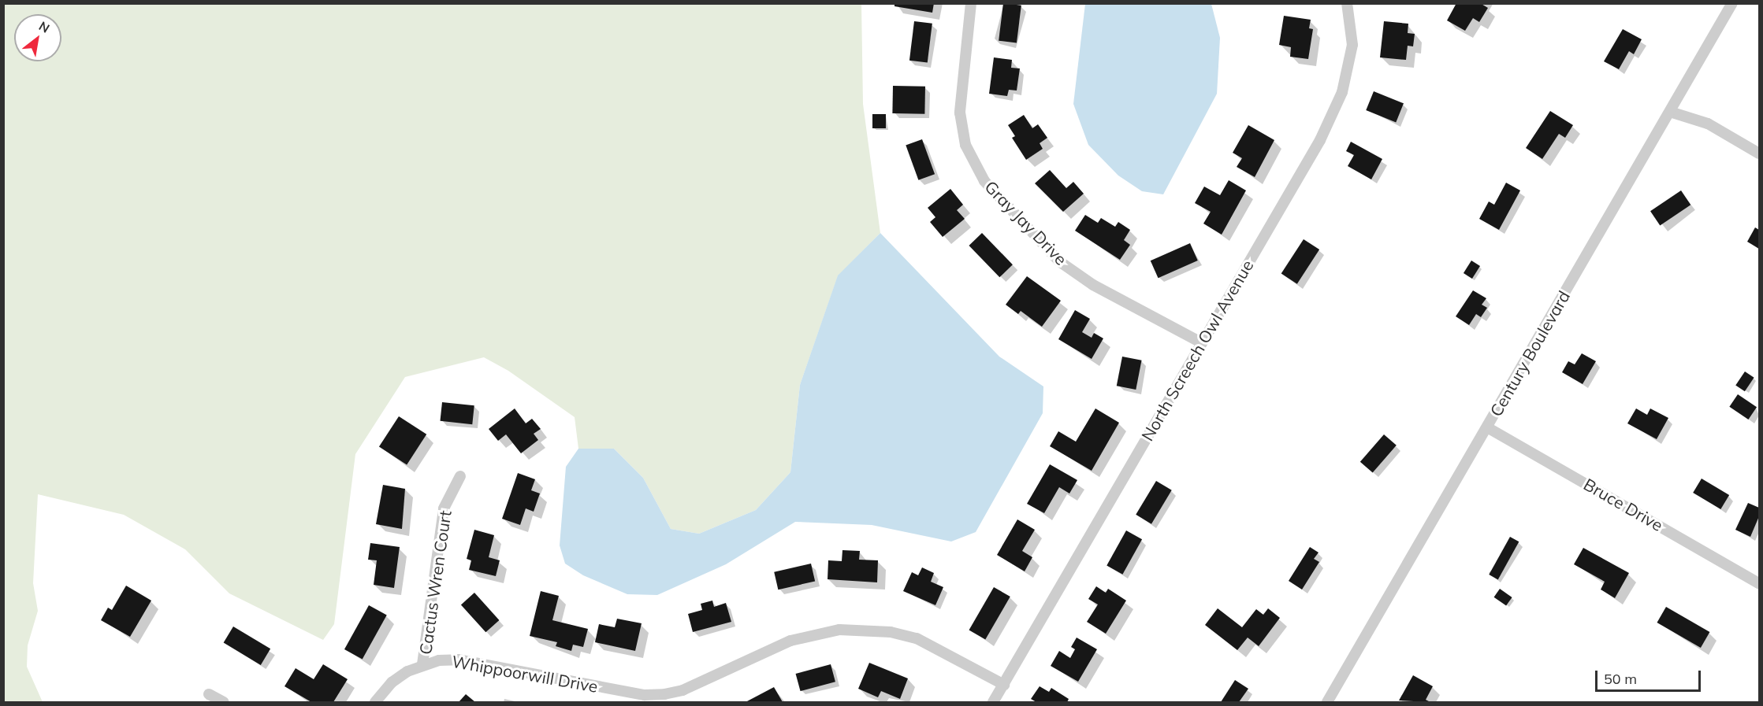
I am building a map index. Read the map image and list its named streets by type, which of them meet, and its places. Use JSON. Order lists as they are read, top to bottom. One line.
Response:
{"streets":{"street":["Gray Jay Drive","North Screech Owl Avenue","Century Boulevard","Bruce Drive","Cactus Wren Court","Whippoorwill Drive"]},"crossings":[["Gray Jay Drive","North Screech Owl Avenue"],["North Screech Owl Avenue","Whippoorwill Drive"],["Century Boulevard","Bruce Drive"],["Cactus Wren Court","Whippoorwill Drive"]],"scale_bar":"50 m","north":"top right"}
